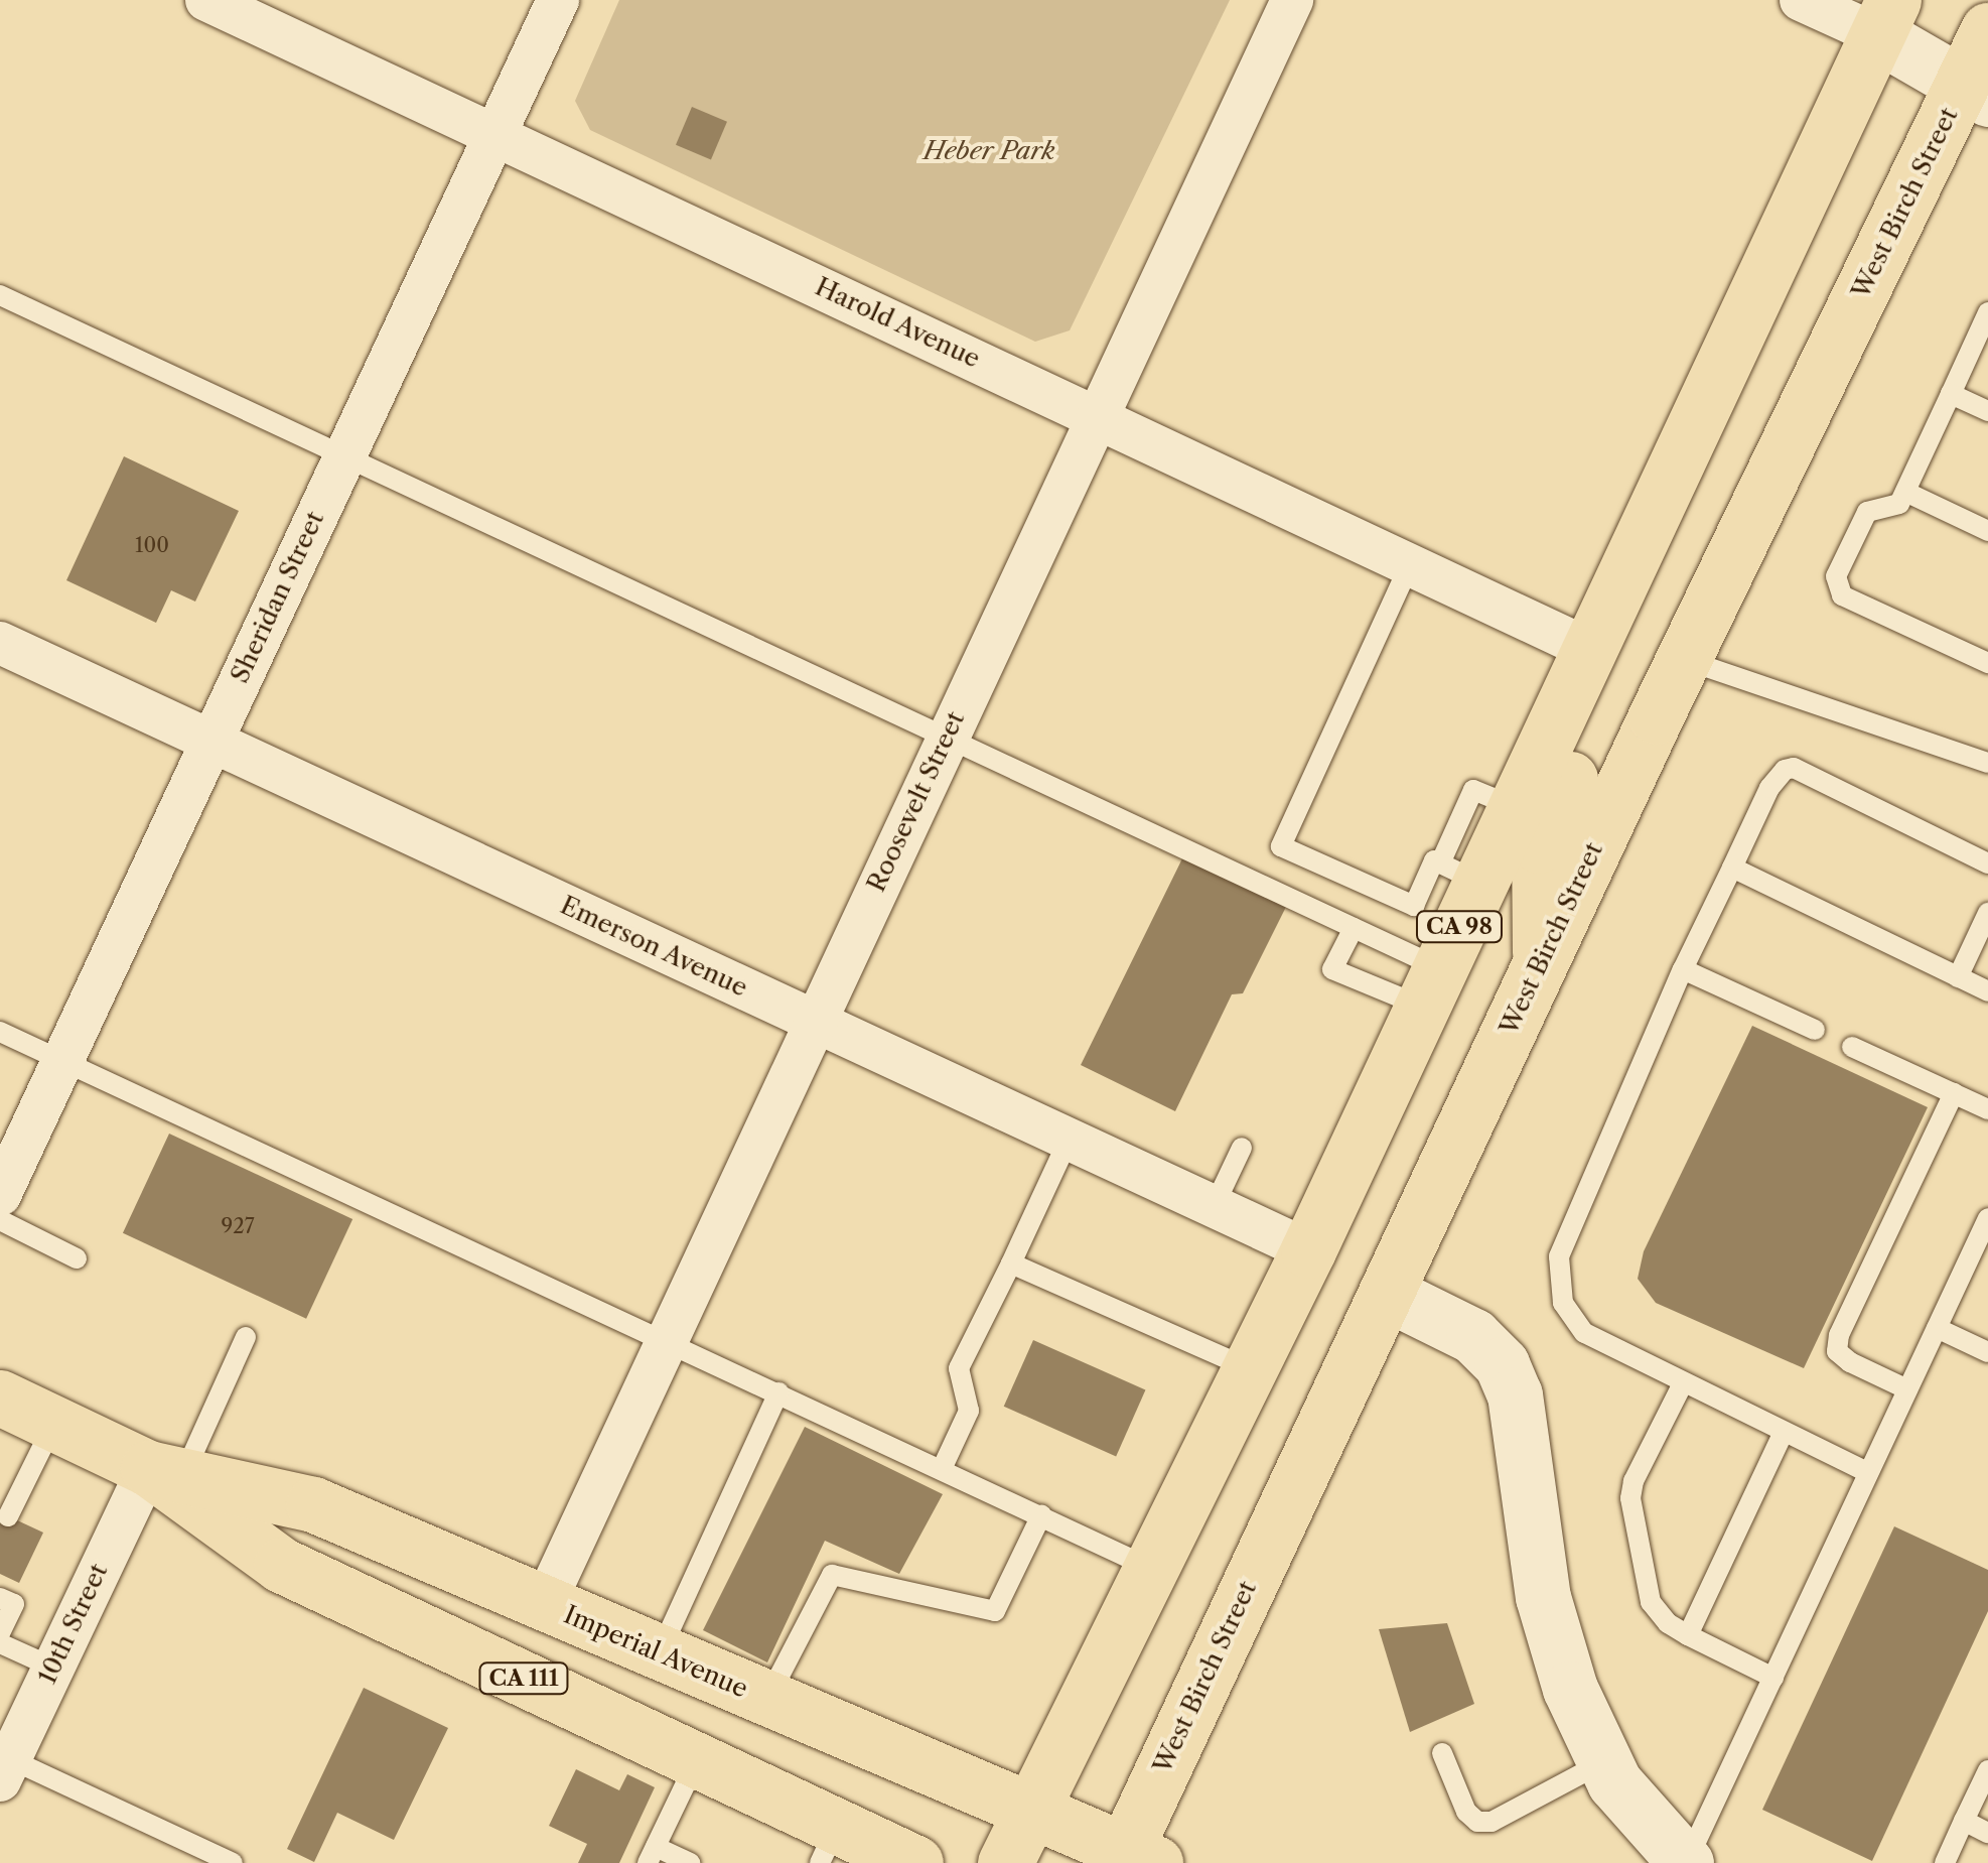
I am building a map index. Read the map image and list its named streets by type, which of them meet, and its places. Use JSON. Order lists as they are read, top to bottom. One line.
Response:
{"streets":{"main road":["West Birch Street","CA 98","Imperial Avenue","CA 111"],"street":["Harold Avenue","Sheridan Street","Roosevelt Street","Emerson Avenue","10th Street"]},"crossings":[["West Birch Street","Imperial Avenue"],["Harold Avenue","Sheridan Street"],["Harold Avenue","Roosevelt Street"],["Harold Avenue","CA 98"],["Sheridan Street","Emerson Avenue"],["Roosevelt Street","Emerson Avenue"],["Roosevelt Street","Imperial Avenue"],["CA 98","Emerson Avenue"],["CA 98","Imperial Avenue"],["10th Street","Imperial Avenue"]],"parks":["Heber Park"],"house_numbers":["100","927"]}
